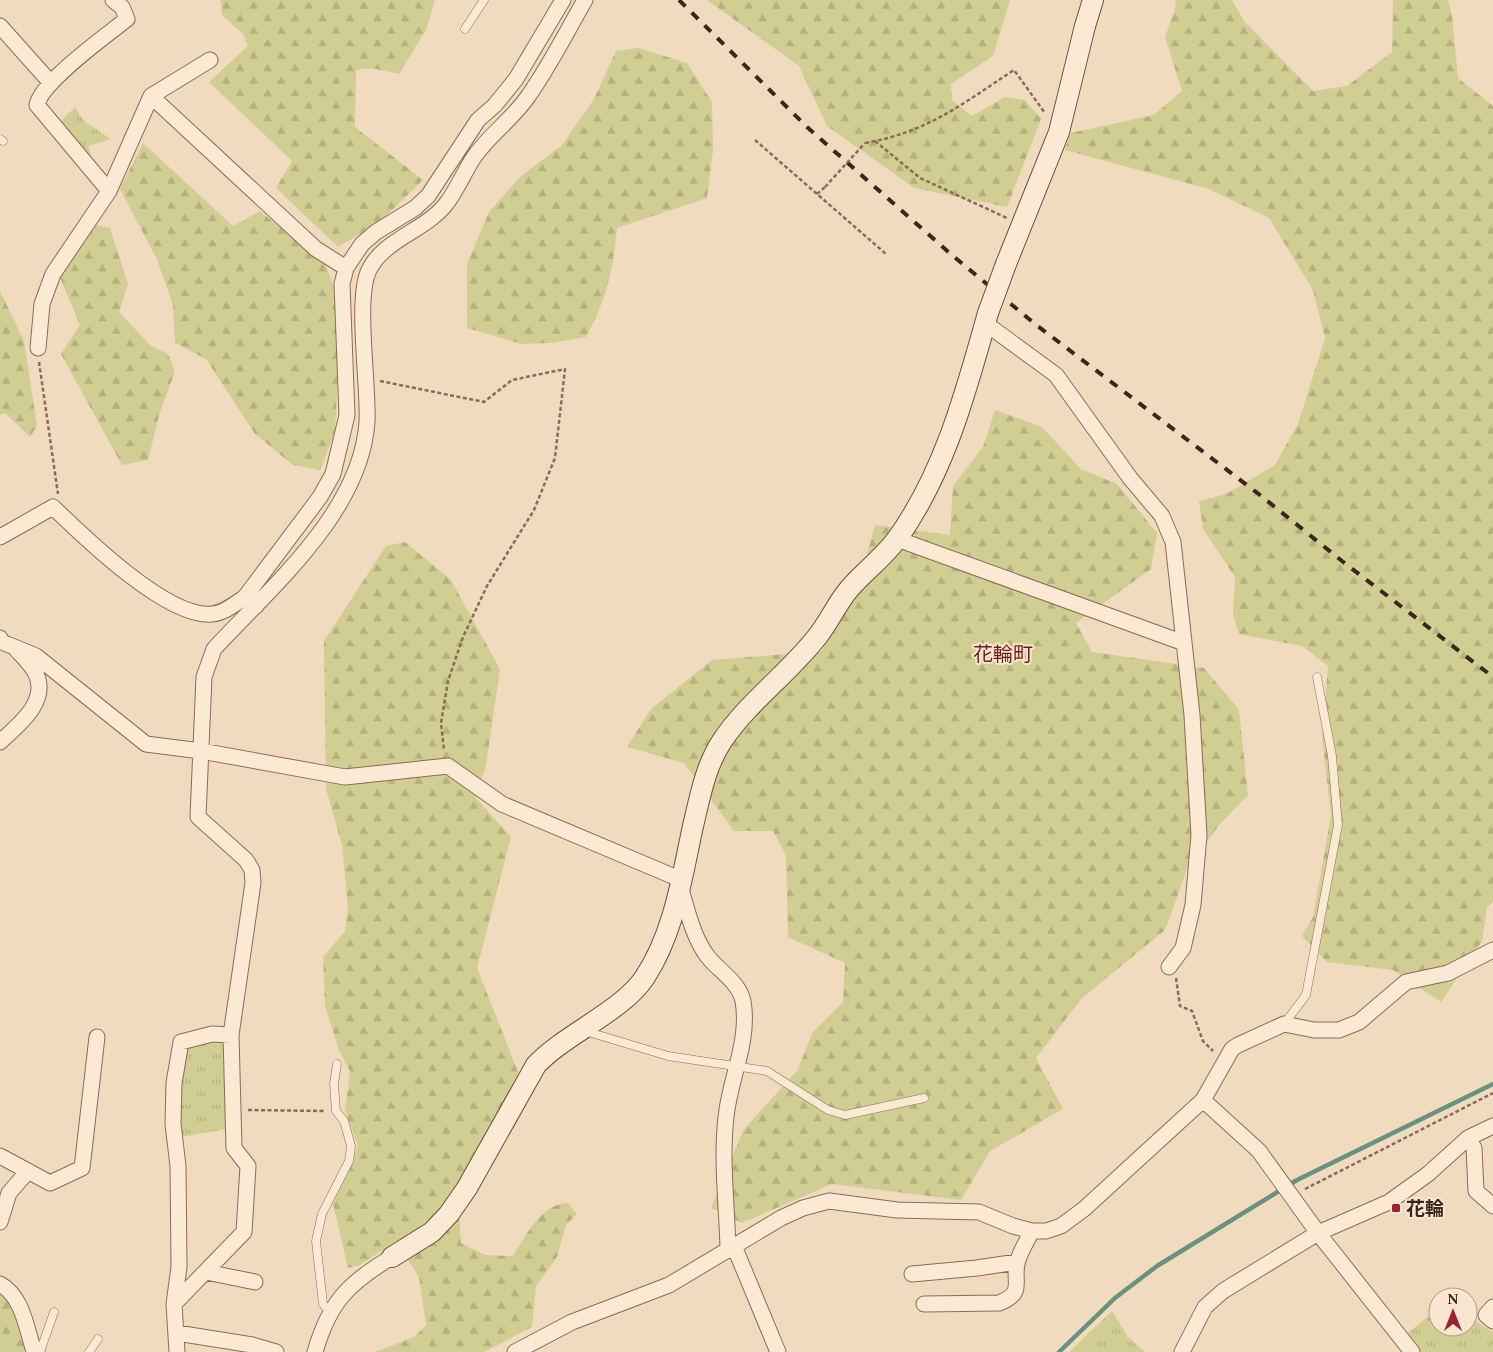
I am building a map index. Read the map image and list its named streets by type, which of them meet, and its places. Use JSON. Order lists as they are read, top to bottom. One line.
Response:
{"districts":["花輪町"],"places":{"transit":["花輪"]},"north":"top"}
